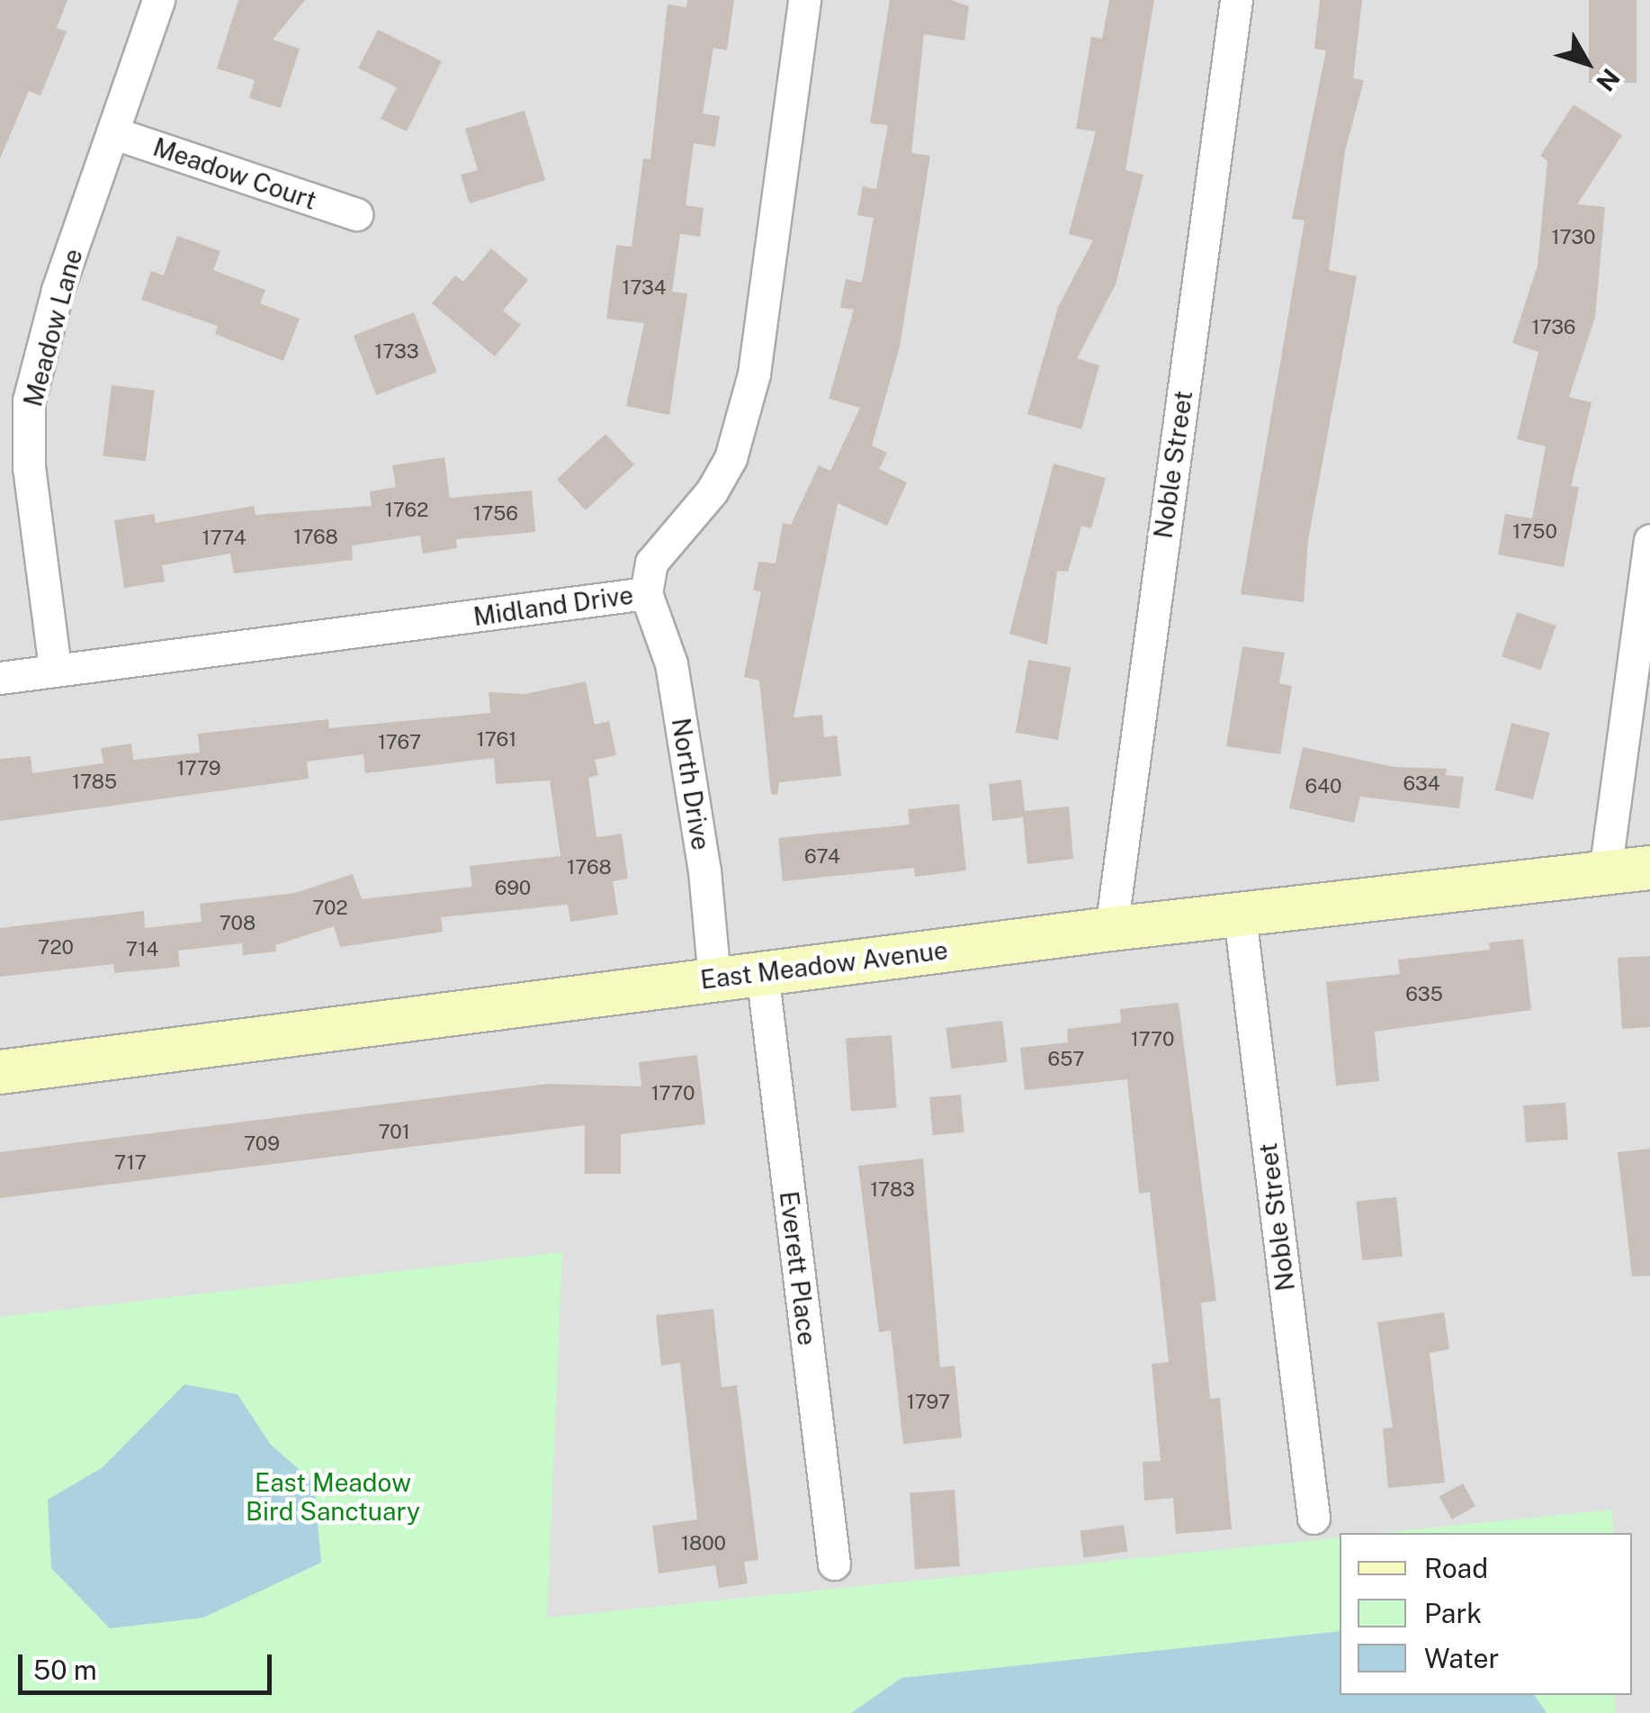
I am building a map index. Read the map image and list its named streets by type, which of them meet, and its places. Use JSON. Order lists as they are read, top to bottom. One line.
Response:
{"streets":{"street":["Meadow Court","Meadow Lane","Noble Street","Midland Drive","North Drive","East Meadow Avenue","Everett Place"]},"crossings":[["Meadow Court","Meadow Lane"],["Meadow Lane","Midland Drive"],["Noble Street","East Meadow Avenue"],["Midland Drive","North Drive"],["North Drive","East Meadow Avenue"],["East Meadow Avenue","Everett Place"]],"parks":["East Meadow Bird Sanctuary"],"house_numbers":["1730","1734","1736","1733","1762","1756","1750","1768","1774","1761","1767","1779","1785","634","640","674","1768","690","702","708","720","714","635","1770","657","1770","701","709","717","1783","1797","1800"],"legend":["Road","Park","Water"],"scale_bar":"50 m","north":"bottom right"}
